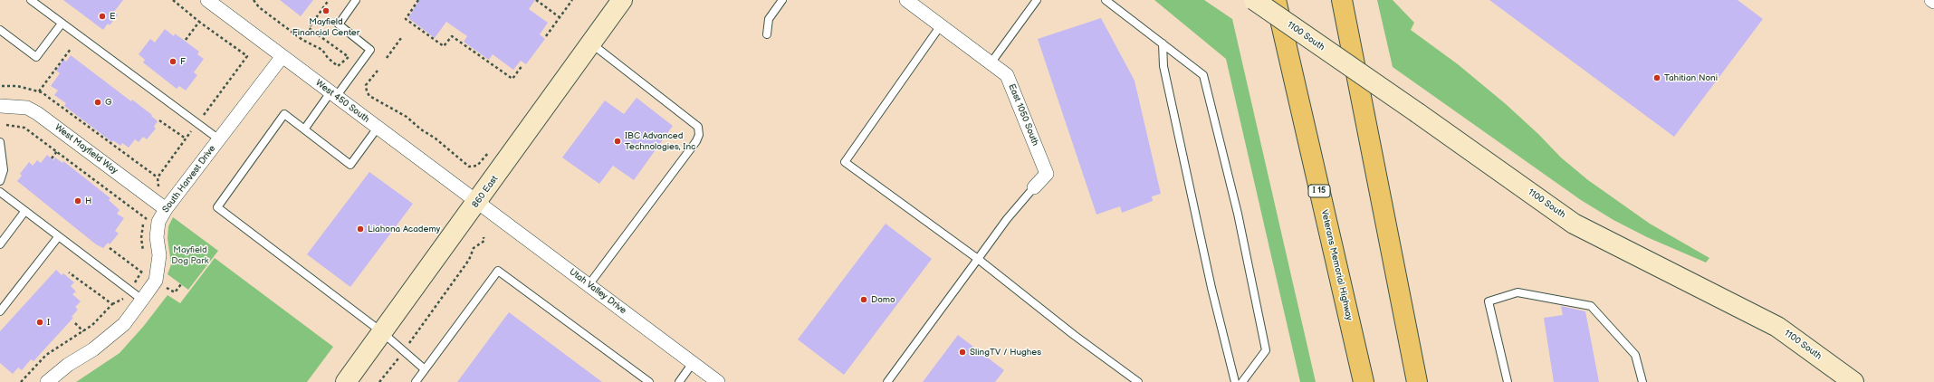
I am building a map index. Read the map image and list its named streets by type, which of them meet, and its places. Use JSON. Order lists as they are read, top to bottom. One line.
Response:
{"streets":{"highway":["I 15","Veterans Memorial Highway"],"street":["1100 South","West 450 South","East 1050 South","West Mayfield Way","South Harvest Drive","860 East","Utah Valley Drive"]},"crossings":[["West 450 South","South Harvest Drive"],["West 450 South","860 East"],["West 450 South","Utah Valley Drive"],["West Mayfield Way","South Harvest Drive"],["860 East","Utah Valley Drive"]],"parks":["Mayfield Dog Park"],"places":["Mayfield Financial Center","E","F","Tahitian Noni","G","IBC Advanced Technologies, Inc","H","Liahona Academy","Domo","I","SlingTV / Hughes"]}
